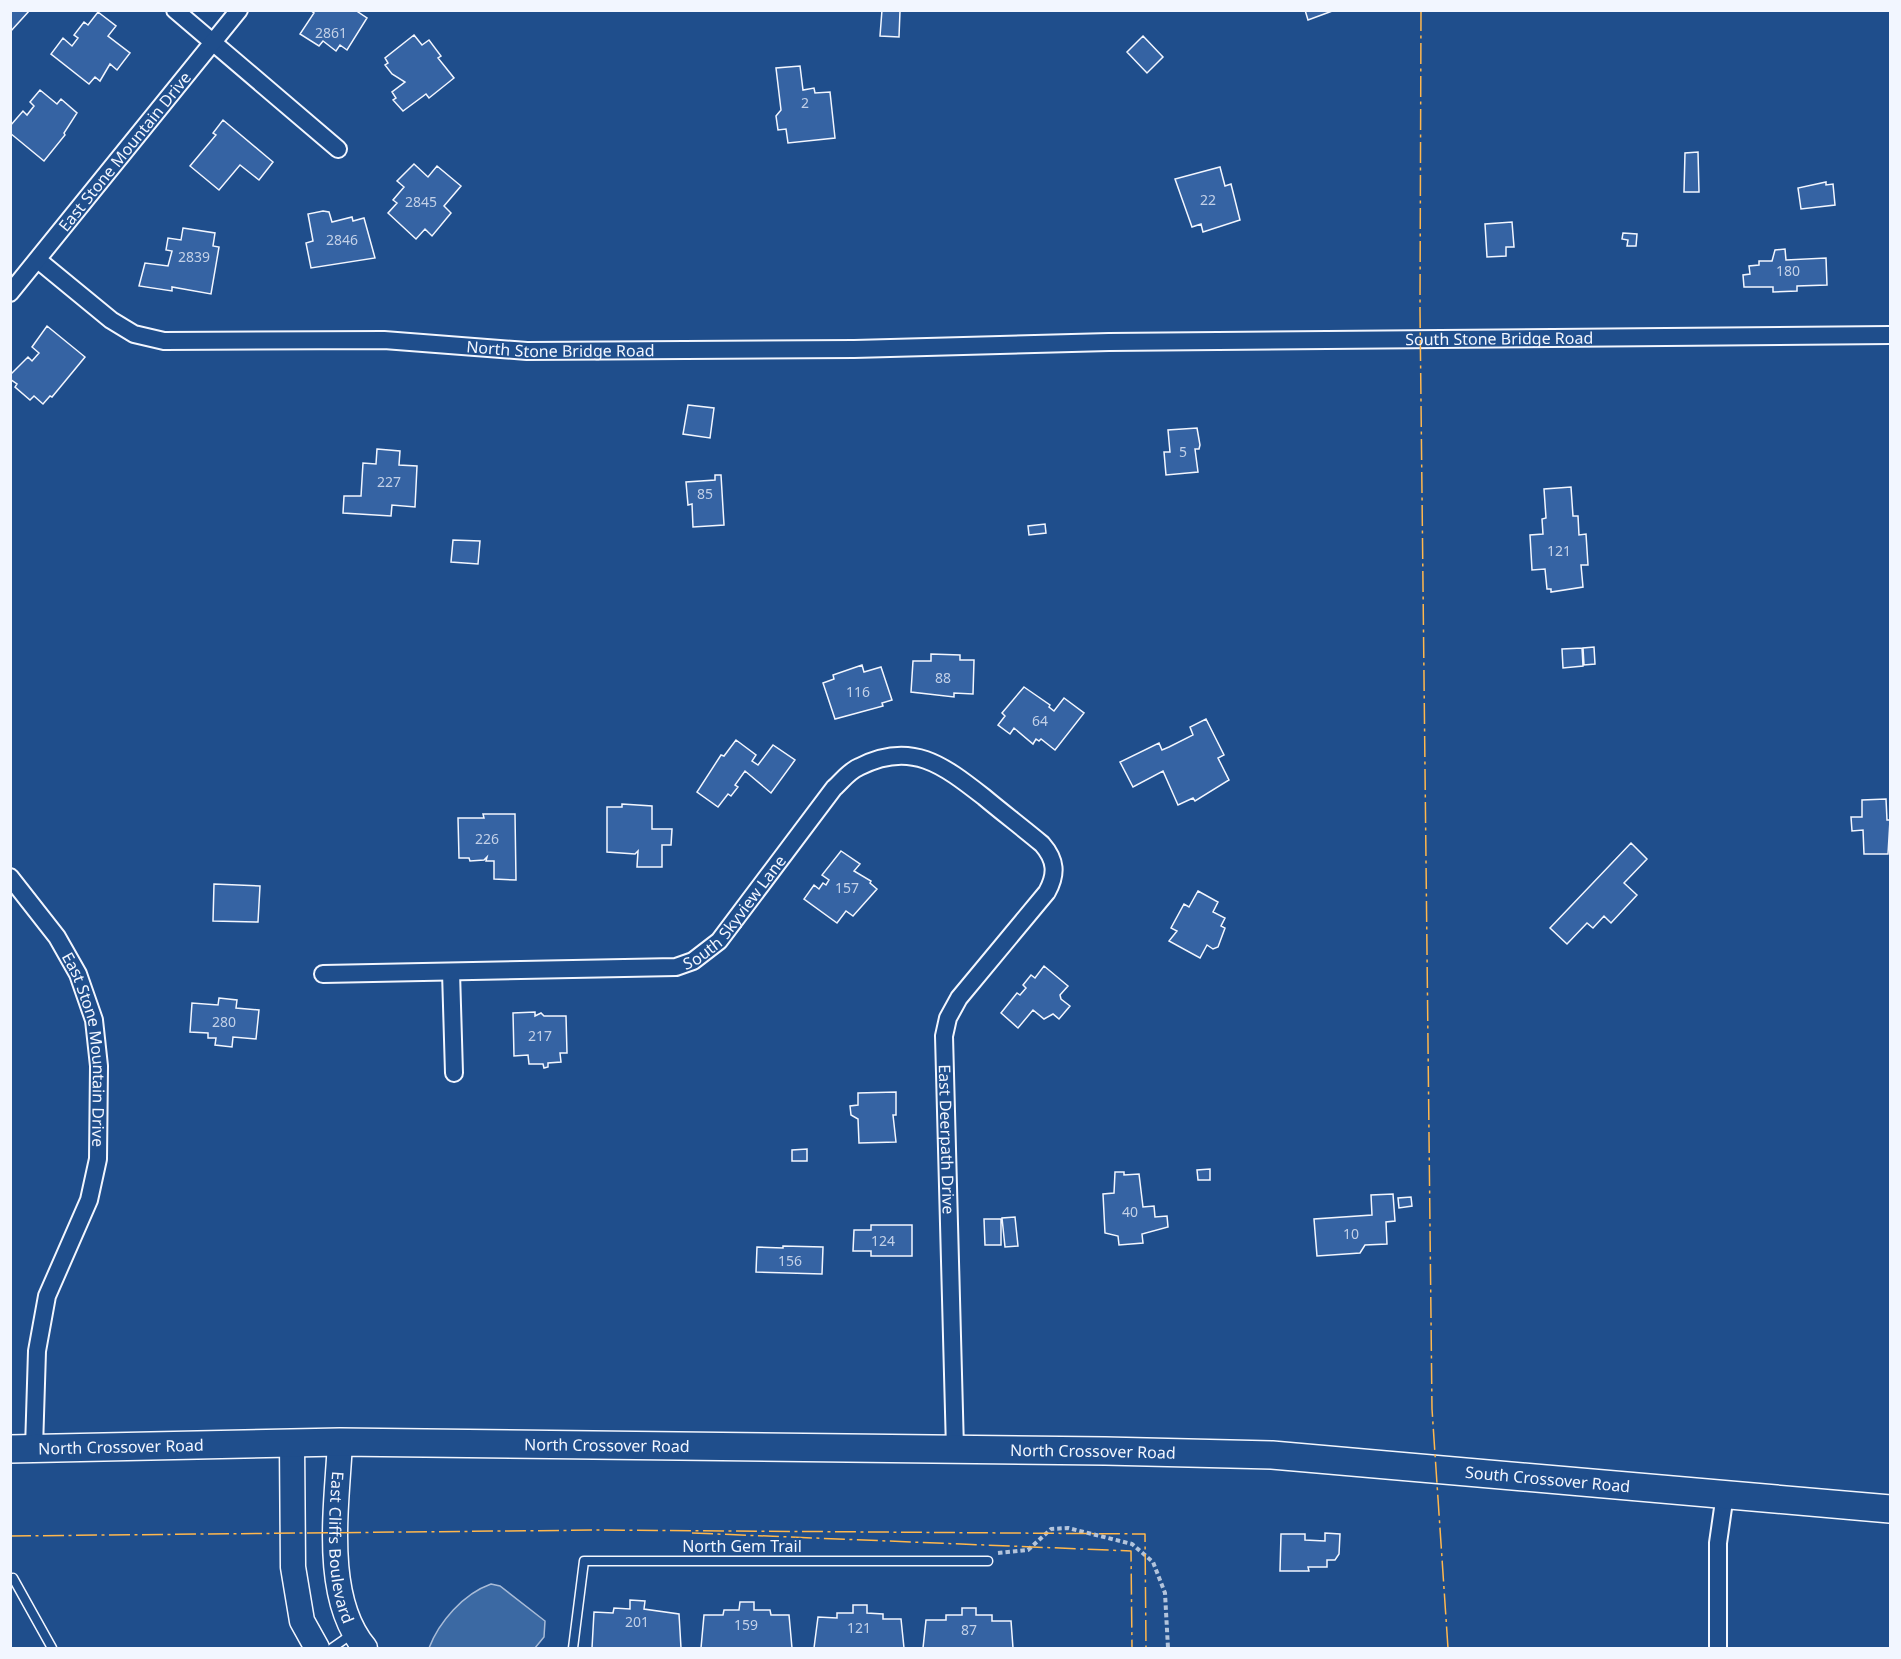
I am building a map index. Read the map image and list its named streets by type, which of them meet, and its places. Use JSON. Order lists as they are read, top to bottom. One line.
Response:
{"streets":{"main road":["North Crossover Road","South Crossover Road"],"street":["East Stone Mountain Drive","South Stone Bridge Road","North Stone Bridge Road","South Skyview Lane","East Deerpath Drive","East Cliffs Boulevard"],"lane":["North Gem Trail"]},"crossings":[["East Stone Mountain Drive","North Stone Bridge Road"],["East Stone Mountain Drive","North Crossover Road"],["South Stone Bridge Road","North Stone Bridge Road"],["South Skyview Lane","East Deerpath Drive"],["East Deerpath Drive","North Crossover Road"],["North Crossover Road","South Crossover Road"],["North Crossover Road","East Cliffs Boulevard"]],"house_numbers":["2861","2","22","2845","2846","2839","180","5","227","85","121","88","116","64","226","157","280","217","40","10","124","156","201","159","121","87"]}
